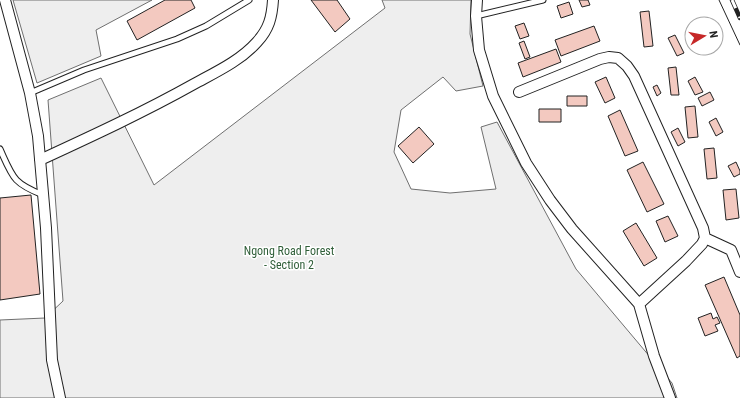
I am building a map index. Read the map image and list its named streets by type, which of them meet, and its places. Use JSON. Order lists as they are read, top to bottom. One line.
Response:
{"parks":["Ngong Road Forest - Section 2"],"north":"right"}
